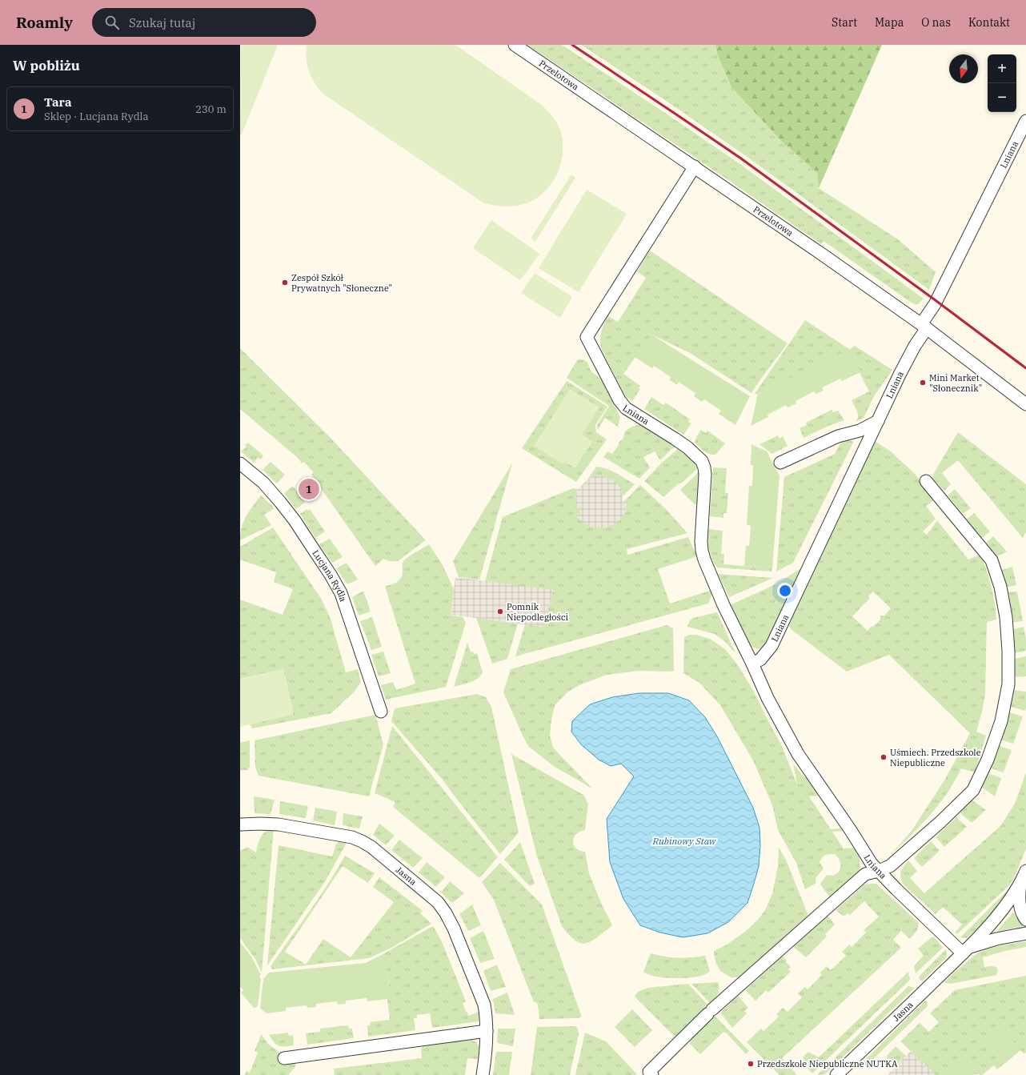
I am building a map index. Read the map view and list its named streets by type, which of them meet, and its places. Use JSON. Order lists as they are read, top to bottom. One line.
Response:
{"streets":{"street":["Przelotowa","Lniana","Lucjana Rydla","Jasna"]},"crossings":[["Przelotowa","Lniana"],["Lniana","Jasna"]],"water":["Rubinowy Staw"],"places":["Zespół Szkół Prywatnych \"Słoneczne\"","Mini Market \"Słonecznik\"","Pomnik Niepodległości","Uśmiech. Przedszkole Niepubliczne","Przedszkole Niepubliczne NUTKA"],"north":"bottom","page":{"header":"Roamly","search":"Szukaj tutaj","nav":["Start","Mapa","O nas","Kontakt"],"heading":"W pobliżu","map_buttons":["+","−"],"list":[{"mark":"1","name":"Tara","note":"Sklep · Lucjana Rydla","value":"230 m"}],"pins":"1"}}
